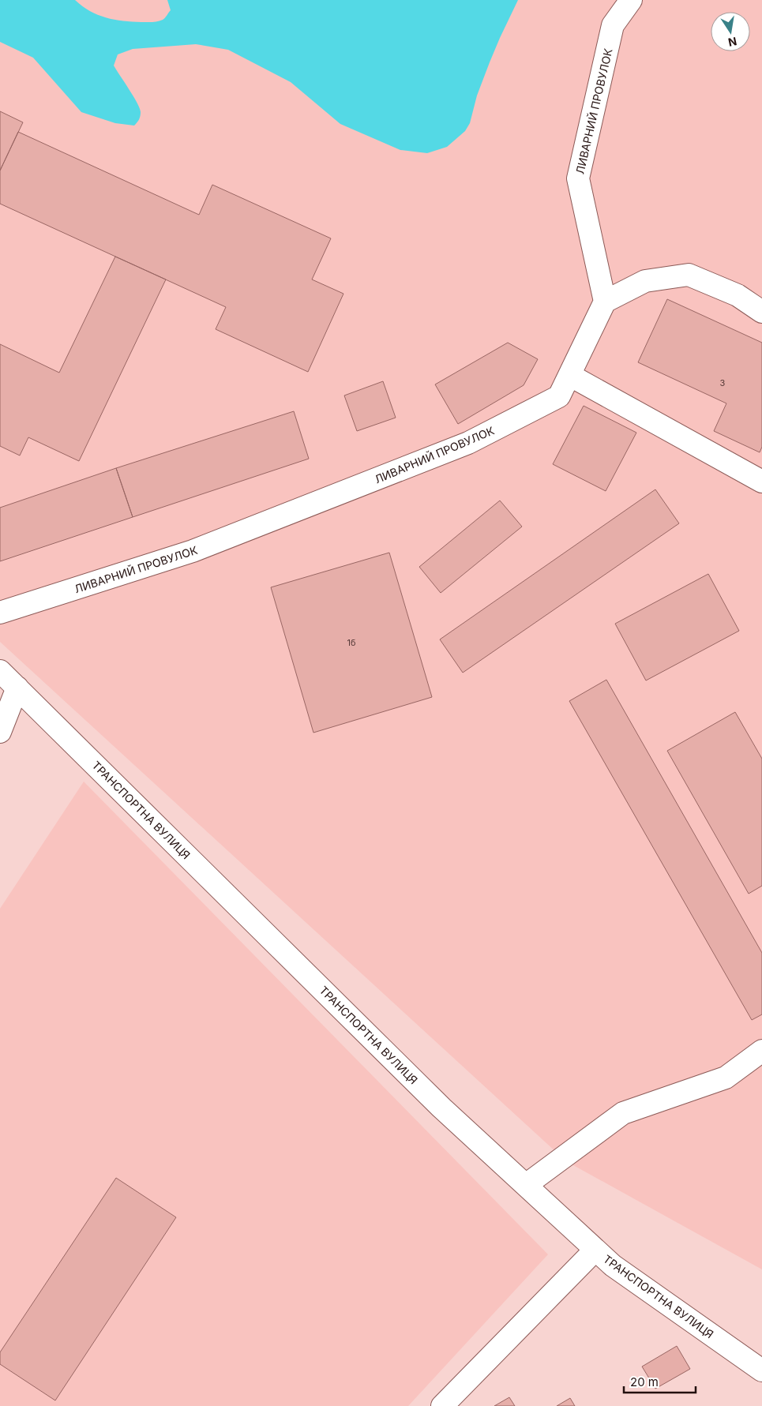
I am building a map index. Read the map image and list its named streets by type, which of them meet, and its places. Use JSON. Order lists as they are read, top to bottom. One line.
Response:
{"streets":{"street":["ЛИВАРНИЙ ПРОВУЛОК","ТРАНСПОРТНА ВУЛИЦЯ"]},"house_numbers":["3","1б"],"scale_bar":"20 m","north":"bottom"}
